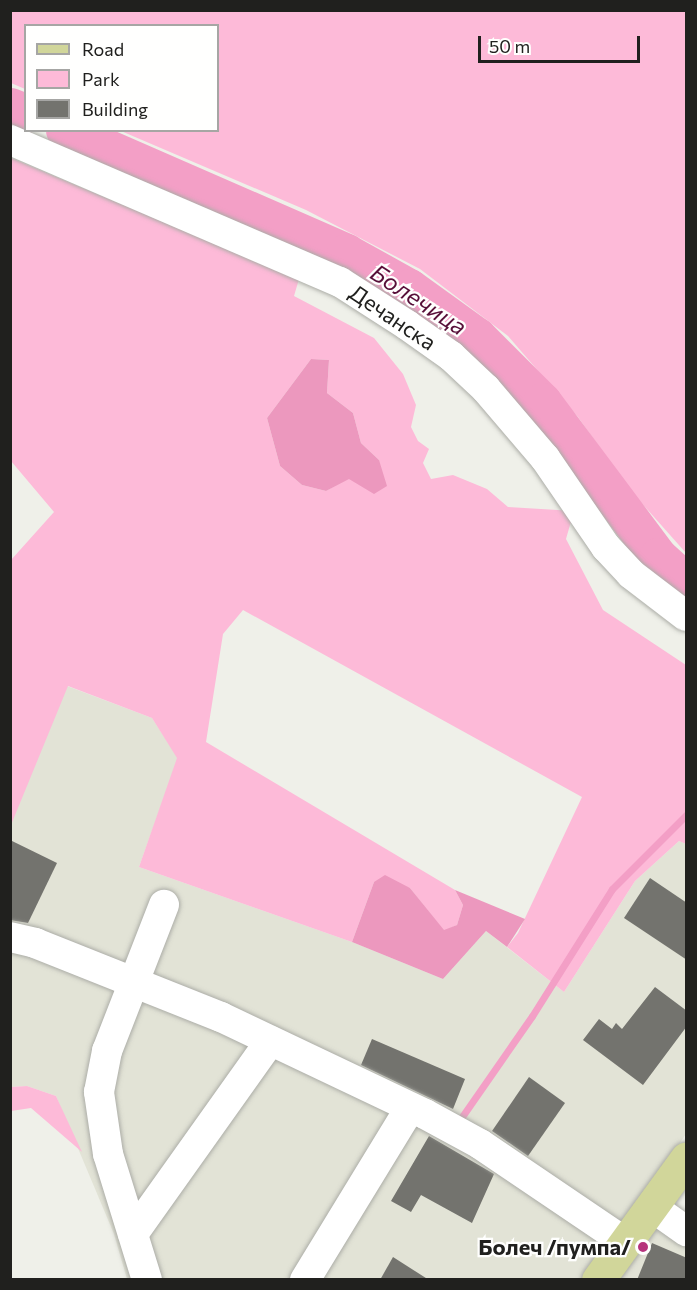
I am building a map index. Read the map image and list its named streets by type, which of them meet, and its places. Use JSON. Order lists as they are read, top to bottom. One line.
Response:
{"streets":{"street":["Дечанска"]},"water":["Болечица"],"places":["Болеч /пумпа/"],"legend":["Road","Park","Building"],"scale_bar":"50 m"}
